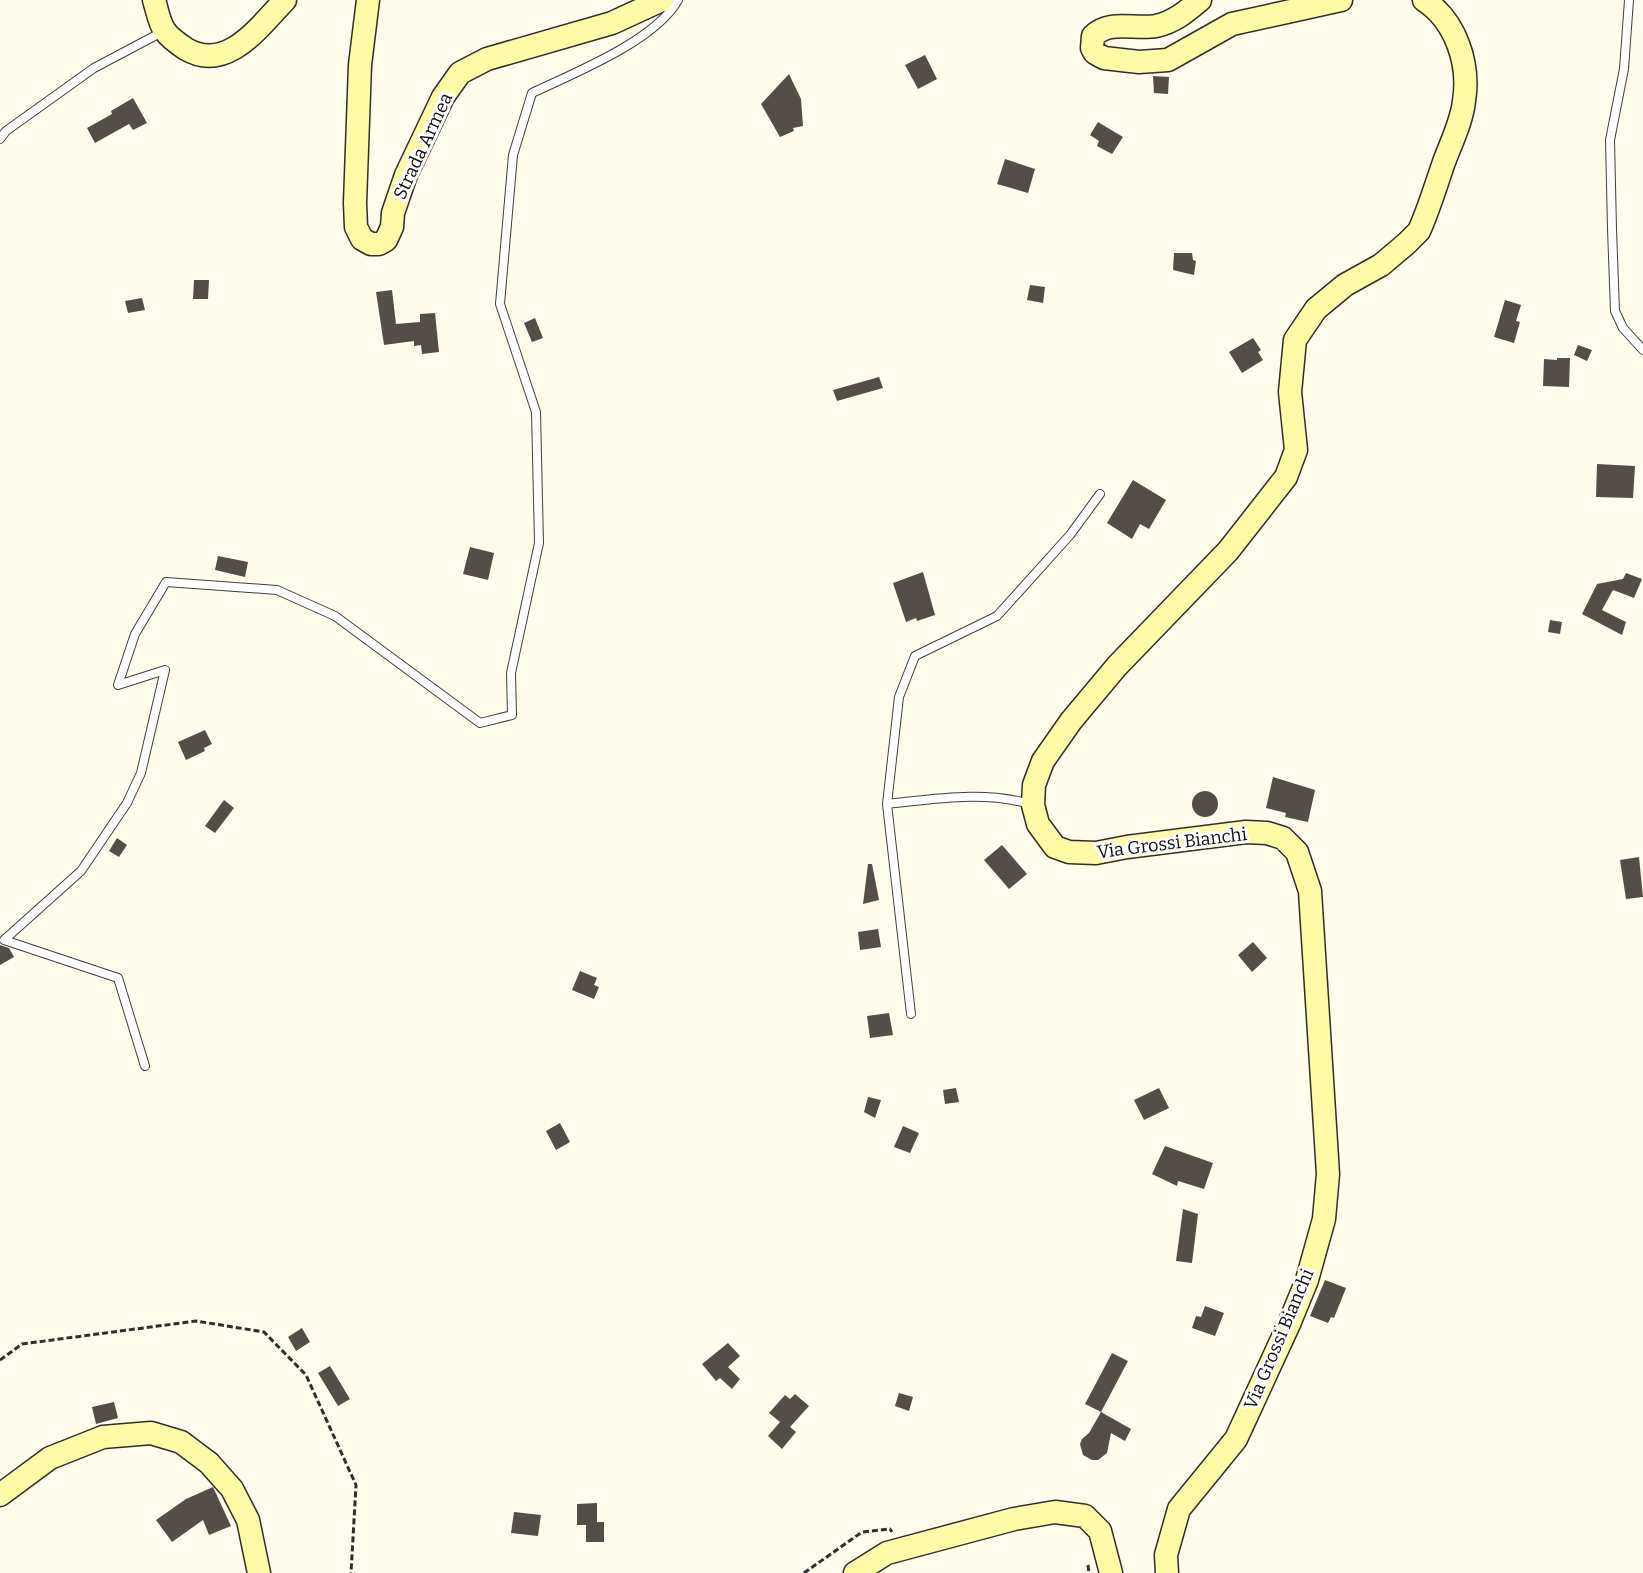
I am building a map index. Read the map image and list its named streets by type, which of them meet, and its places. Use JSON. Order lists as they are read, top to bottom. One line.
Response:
{"streets":{"main road":["Strada Armea","Via Grossi Bianchi"]}}
